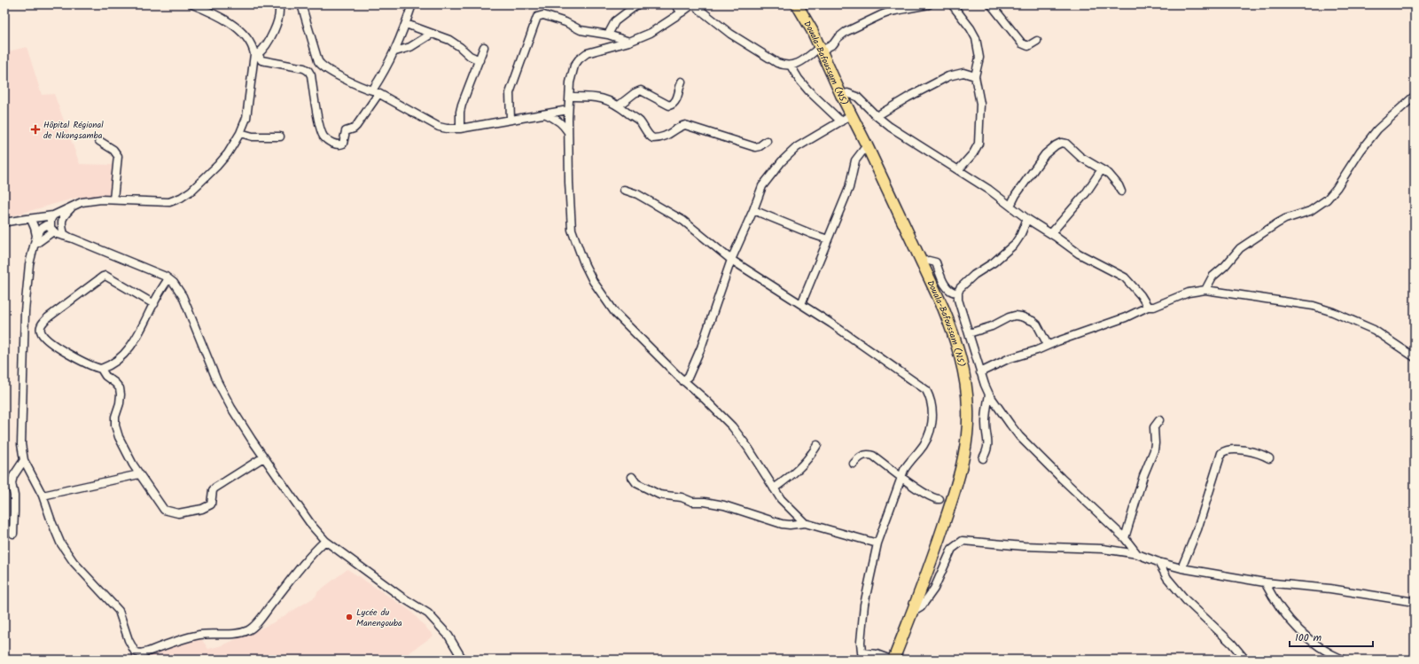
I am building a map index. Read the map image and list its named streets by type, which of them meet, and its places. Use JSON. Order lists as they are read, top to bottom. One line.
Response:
{"streets":{"highway":["Douala-Bafoussam (N5)"]},"places":{"health":["Hôpital Régional de Nkongsamba"],"other":["Lycée du Manengouba"]},"scale_bar":"100 m"}
